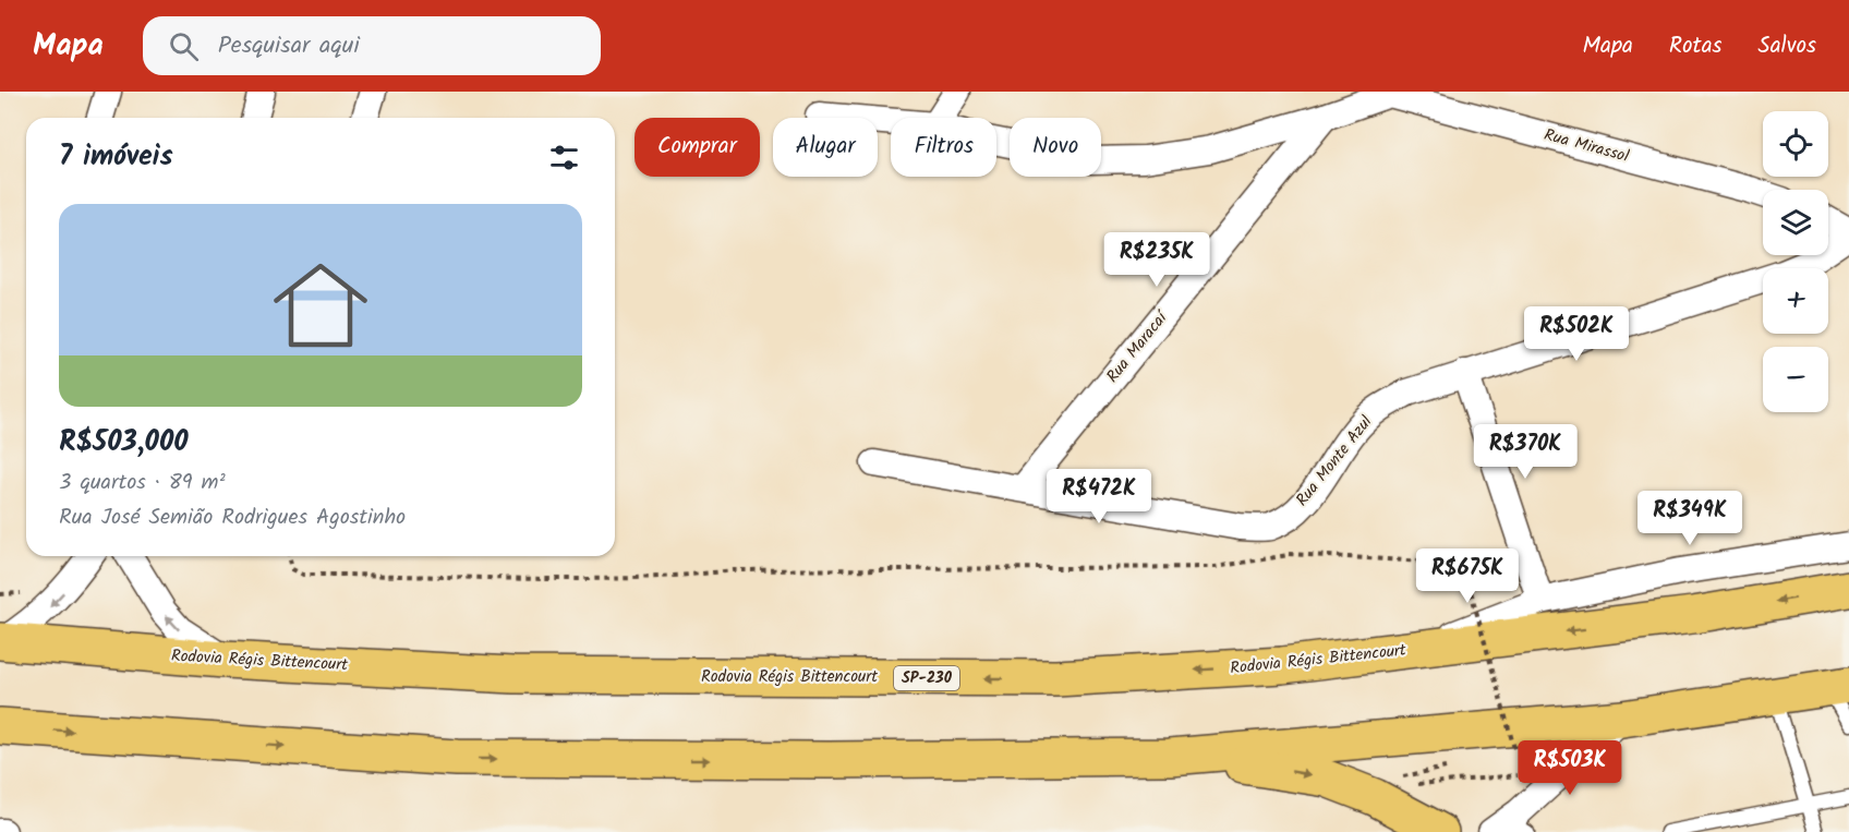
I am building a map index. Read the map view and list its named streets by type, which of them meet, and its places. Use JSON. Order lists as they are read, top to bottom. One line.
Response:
{"streets":{"highway":["Rodovia Régis Bittencourt","SP-230"],"street":["Rua Mirassol","Rua Maracaí","Rua Monte Azul"]},"page":{"header":"Mapa","search":"Pesquisar aqui","nav":["Mapa","Rotas","Salvos"],"map_buttons":["+","−"],"chip":["Comprar","Alugar","Filtros","Novo"],"heading":"7 imóveis","list":[{"name":"R$503,000","note":"3 quartos · 89 m² · Rua José Semião Rodrigues Agostinho"}],"price":["R$235K","R$502K","R$370K","R$472K","R$349K","R$675K","R$503K"]}}
